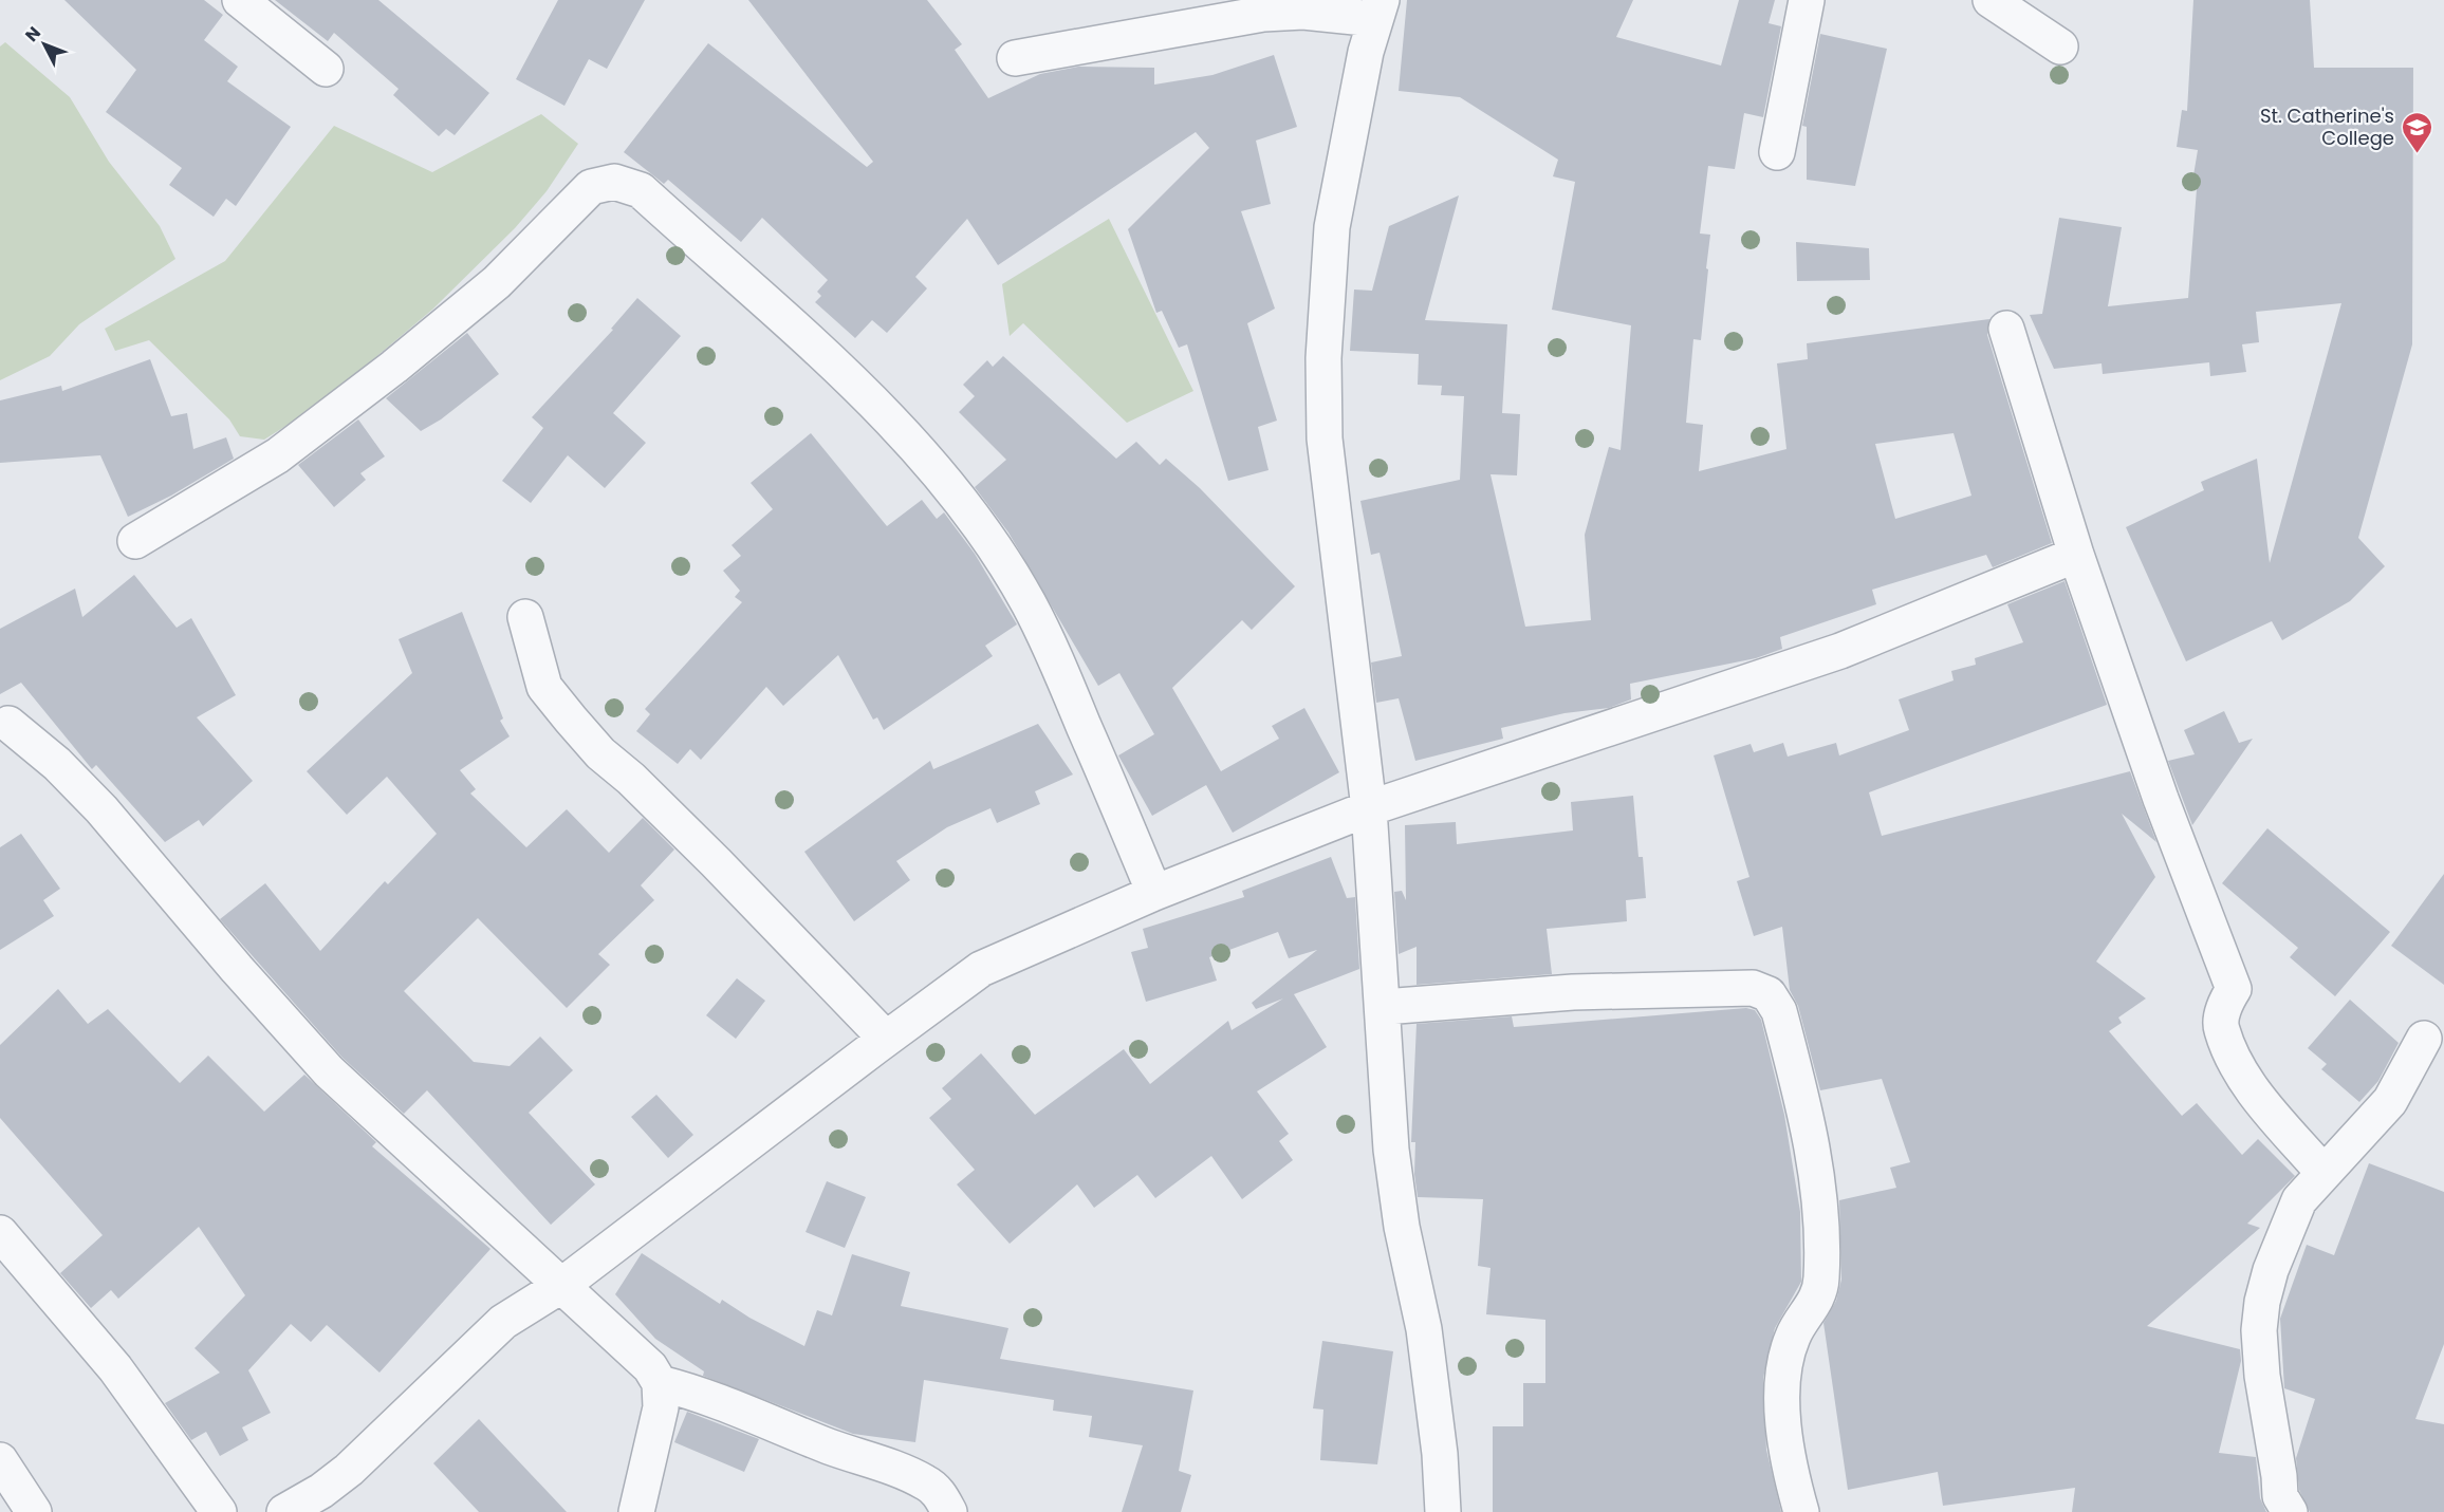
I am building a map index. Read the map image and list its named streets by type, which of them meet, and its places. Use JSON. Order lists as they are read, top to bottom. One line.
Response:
{"places":{"school or university":["St. Catherine's College"]},"north":"top left"}
